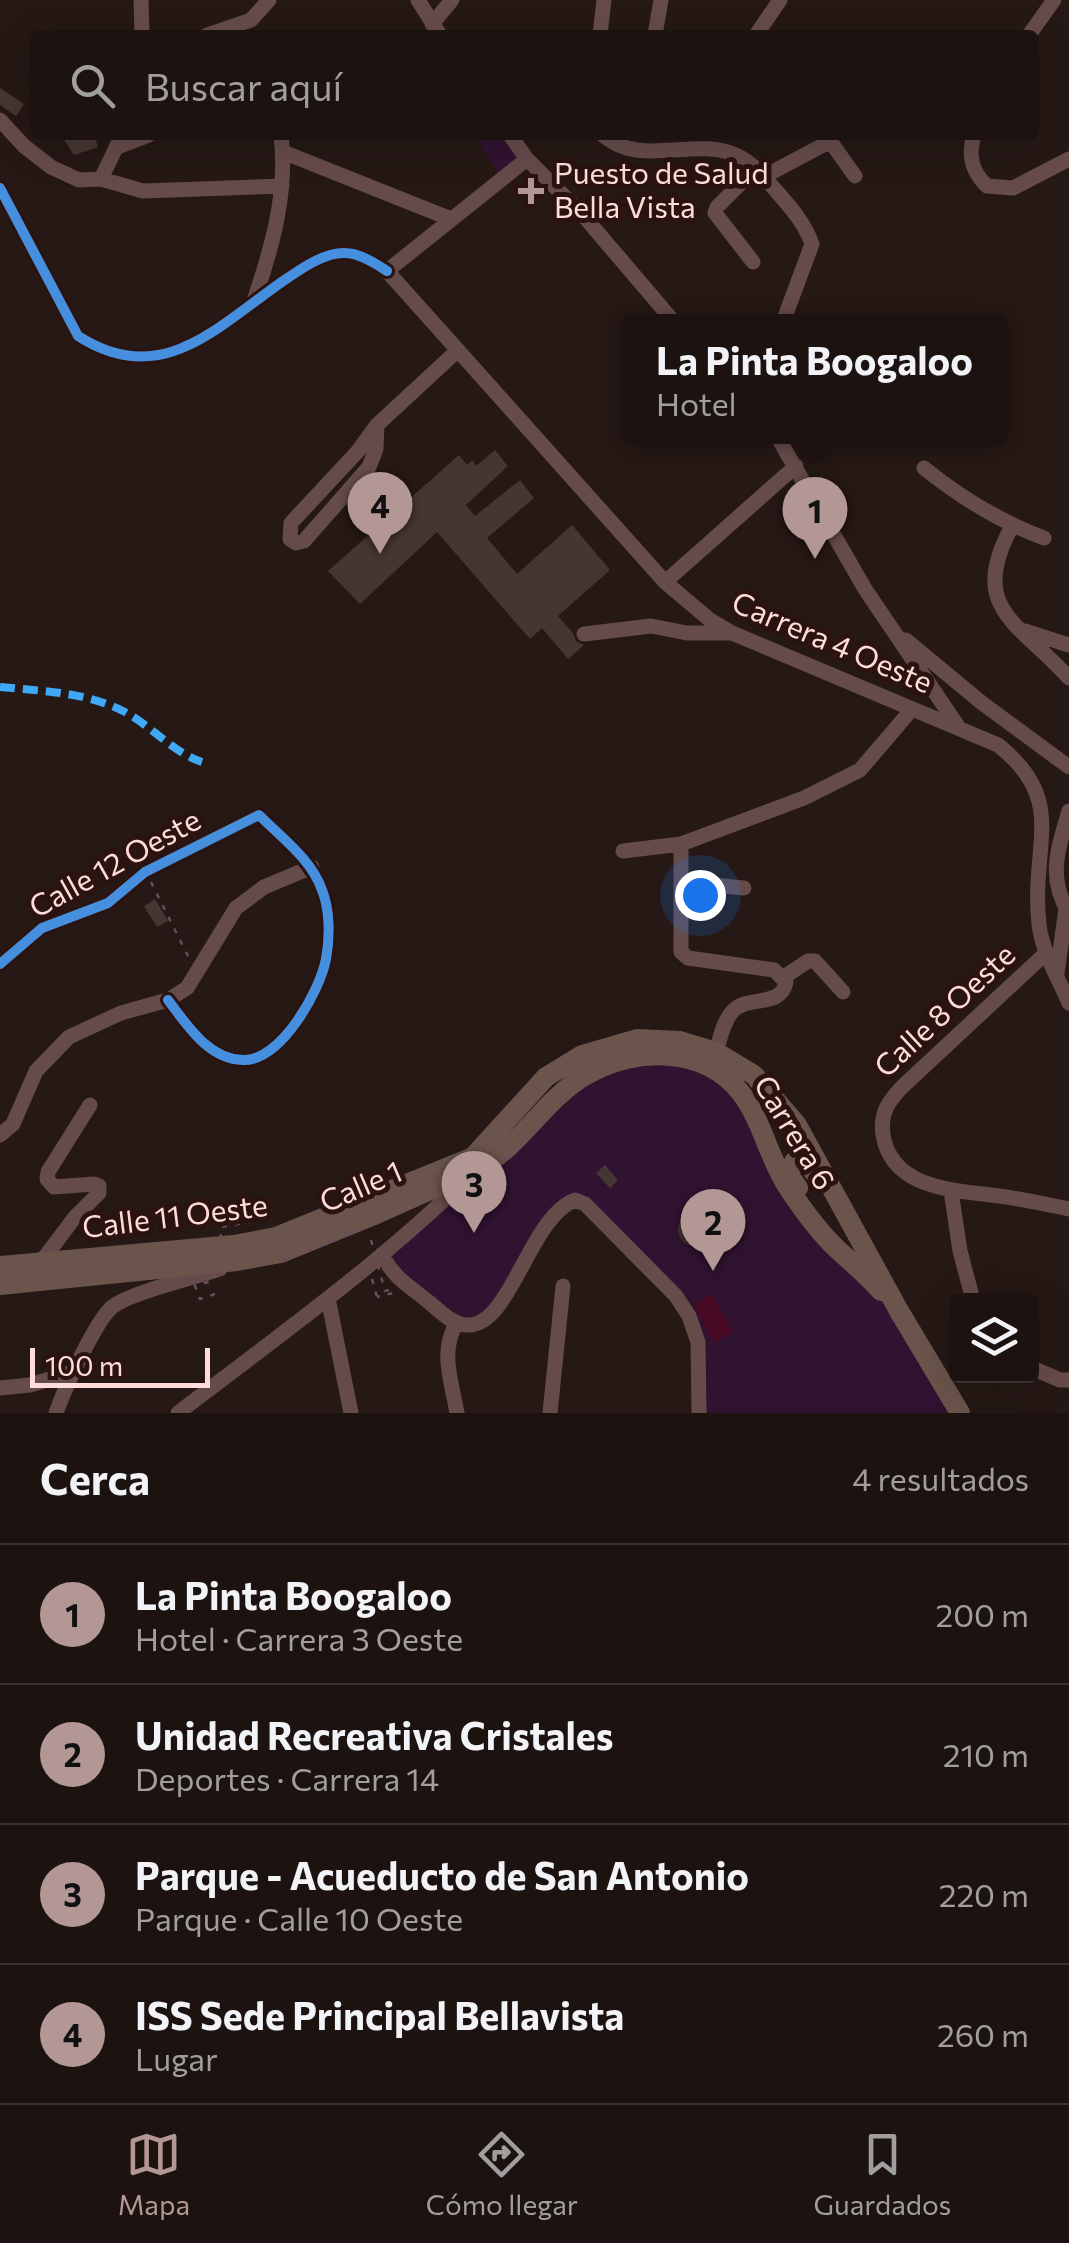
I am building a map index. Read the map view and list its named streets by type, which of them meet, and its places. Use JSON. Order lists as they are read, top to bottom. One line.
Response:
{"streets":{"main road":["Carrera 6","Calle 1","Calle 11 Oeste"],"street":["Carrera 4 Oeste","Calle 12 Oeste","Calle 8 Oeste"]},"crossings":[["Carrera 4 Oeste","Calle 8 Oeste"],["Carrera 6","Calle 1"],["Carrera 6","Calle 11 Oeste"],["Calle 1","Calle 11 Oeste"]],"places":{"health":["Puesto de Salud Bella Vista"]},"scale_bar":"100 m","page":{"search":"Buscar aquí","popup":["La Pinta Boogaloo","Hotel"],"pins":["4","1","3","2"],"scale":"100 m","heading":["Cerca","4 resultados"],"list":[{"mark":"1","name":"La Pinta Boogaloo","note":"Hotel · Carrera 3 Oeste","value":"200 m"},{"mark":"2","name":"Unidad Recreativa Cristales","note":"Deportes · Carrera 14","value":"210 m"},{"mark":"3","name":"Parque - Acueducto de San Antonio","note":"Parque · Calle 10 Oeste","value":"220 m"},{"mark":"4","name":"ISS Sede Principal Bellavista","note":"Lugar","value":"260 m"}],"nav":["Mapa","Cómo llegar","Guardados"]}}
